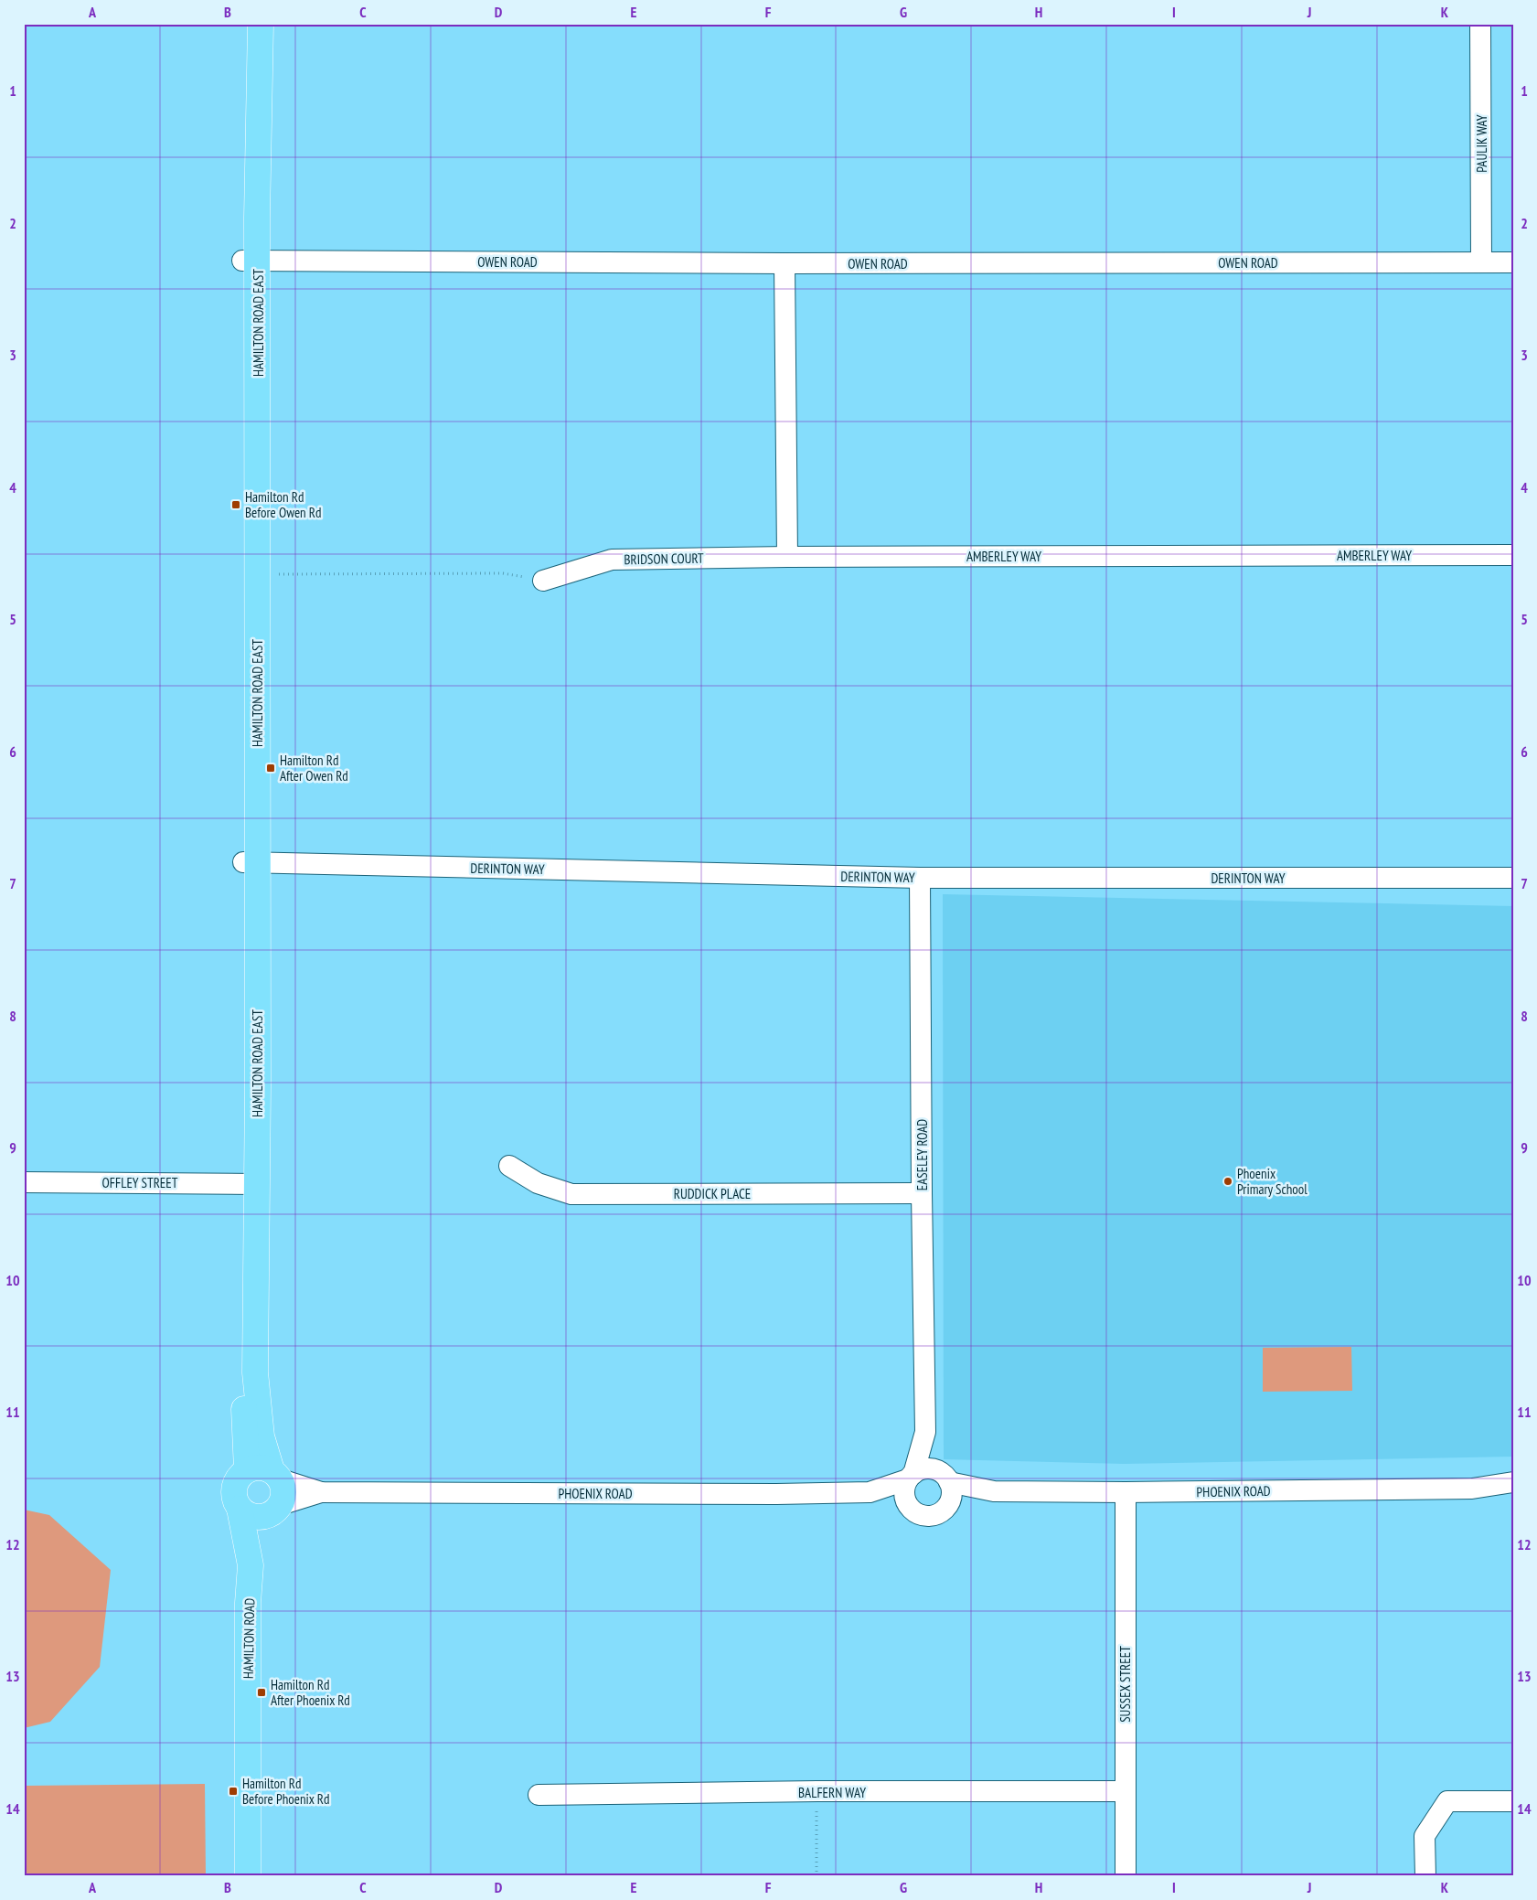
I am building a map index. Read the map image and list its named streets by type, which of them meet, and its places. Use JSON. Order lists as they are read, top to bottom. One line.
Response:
{"streets":{"main road":["HAMILTON ROAD EAST","HAMILTON ROAD"],"street":["PAULIK WAY","OWEN ROAD","AMBERLEY WAY","BRIDSON COURT","DERINTON WAY","EASELEY ROAD","OFFLEY STREET","RUDDICK PLACE","PHOENIX ROAD","SUSSEX STREET","BALFERN WAY"]},"crossings":[["PAULIK WAY","OWEN ROAD"],["OWEN ROAD","HAMILTON ROAD EAST"],["HAMILTON ROAD EAST","DERINTON WAY"],["HAMILTON ROAD EAST","OFFLEY STREET"],["HAMILTON ROAD EAST","PHOENIX ROAD"],["HAMILTON ROAD EAST","HAMILTON ROAD"],["AMBERLEY WAY","BRIDSON COURT"],["DERINTON WAY","EASELEY ROAD"],["EASELEY ROAD","RUDDICK PLACE"],["EASELEY ROAD","PHOENIX ROAD"],["PHOENIX ROAD","HAMILTON ROAD"],["PHOENIX ROAD","SUSSEX STREET"],["SUSSEX STREET","BALFERN WAY"]],"places":{"transit":["Hamilton Rd Before Owen Rd","Hamilton Rd After Owen Rd","Hamilton Rd After Phoenix Rd","Hamilton Rd Before Phoenix Rd"],"other":["Phoenix Primary School"]},"grid":{"columns":["A","B","C","D","E","F","G","H","I","J","K"],"rows":["1","2","3","4","5","6","7","8","9","10","11","12","13","14"]}}
